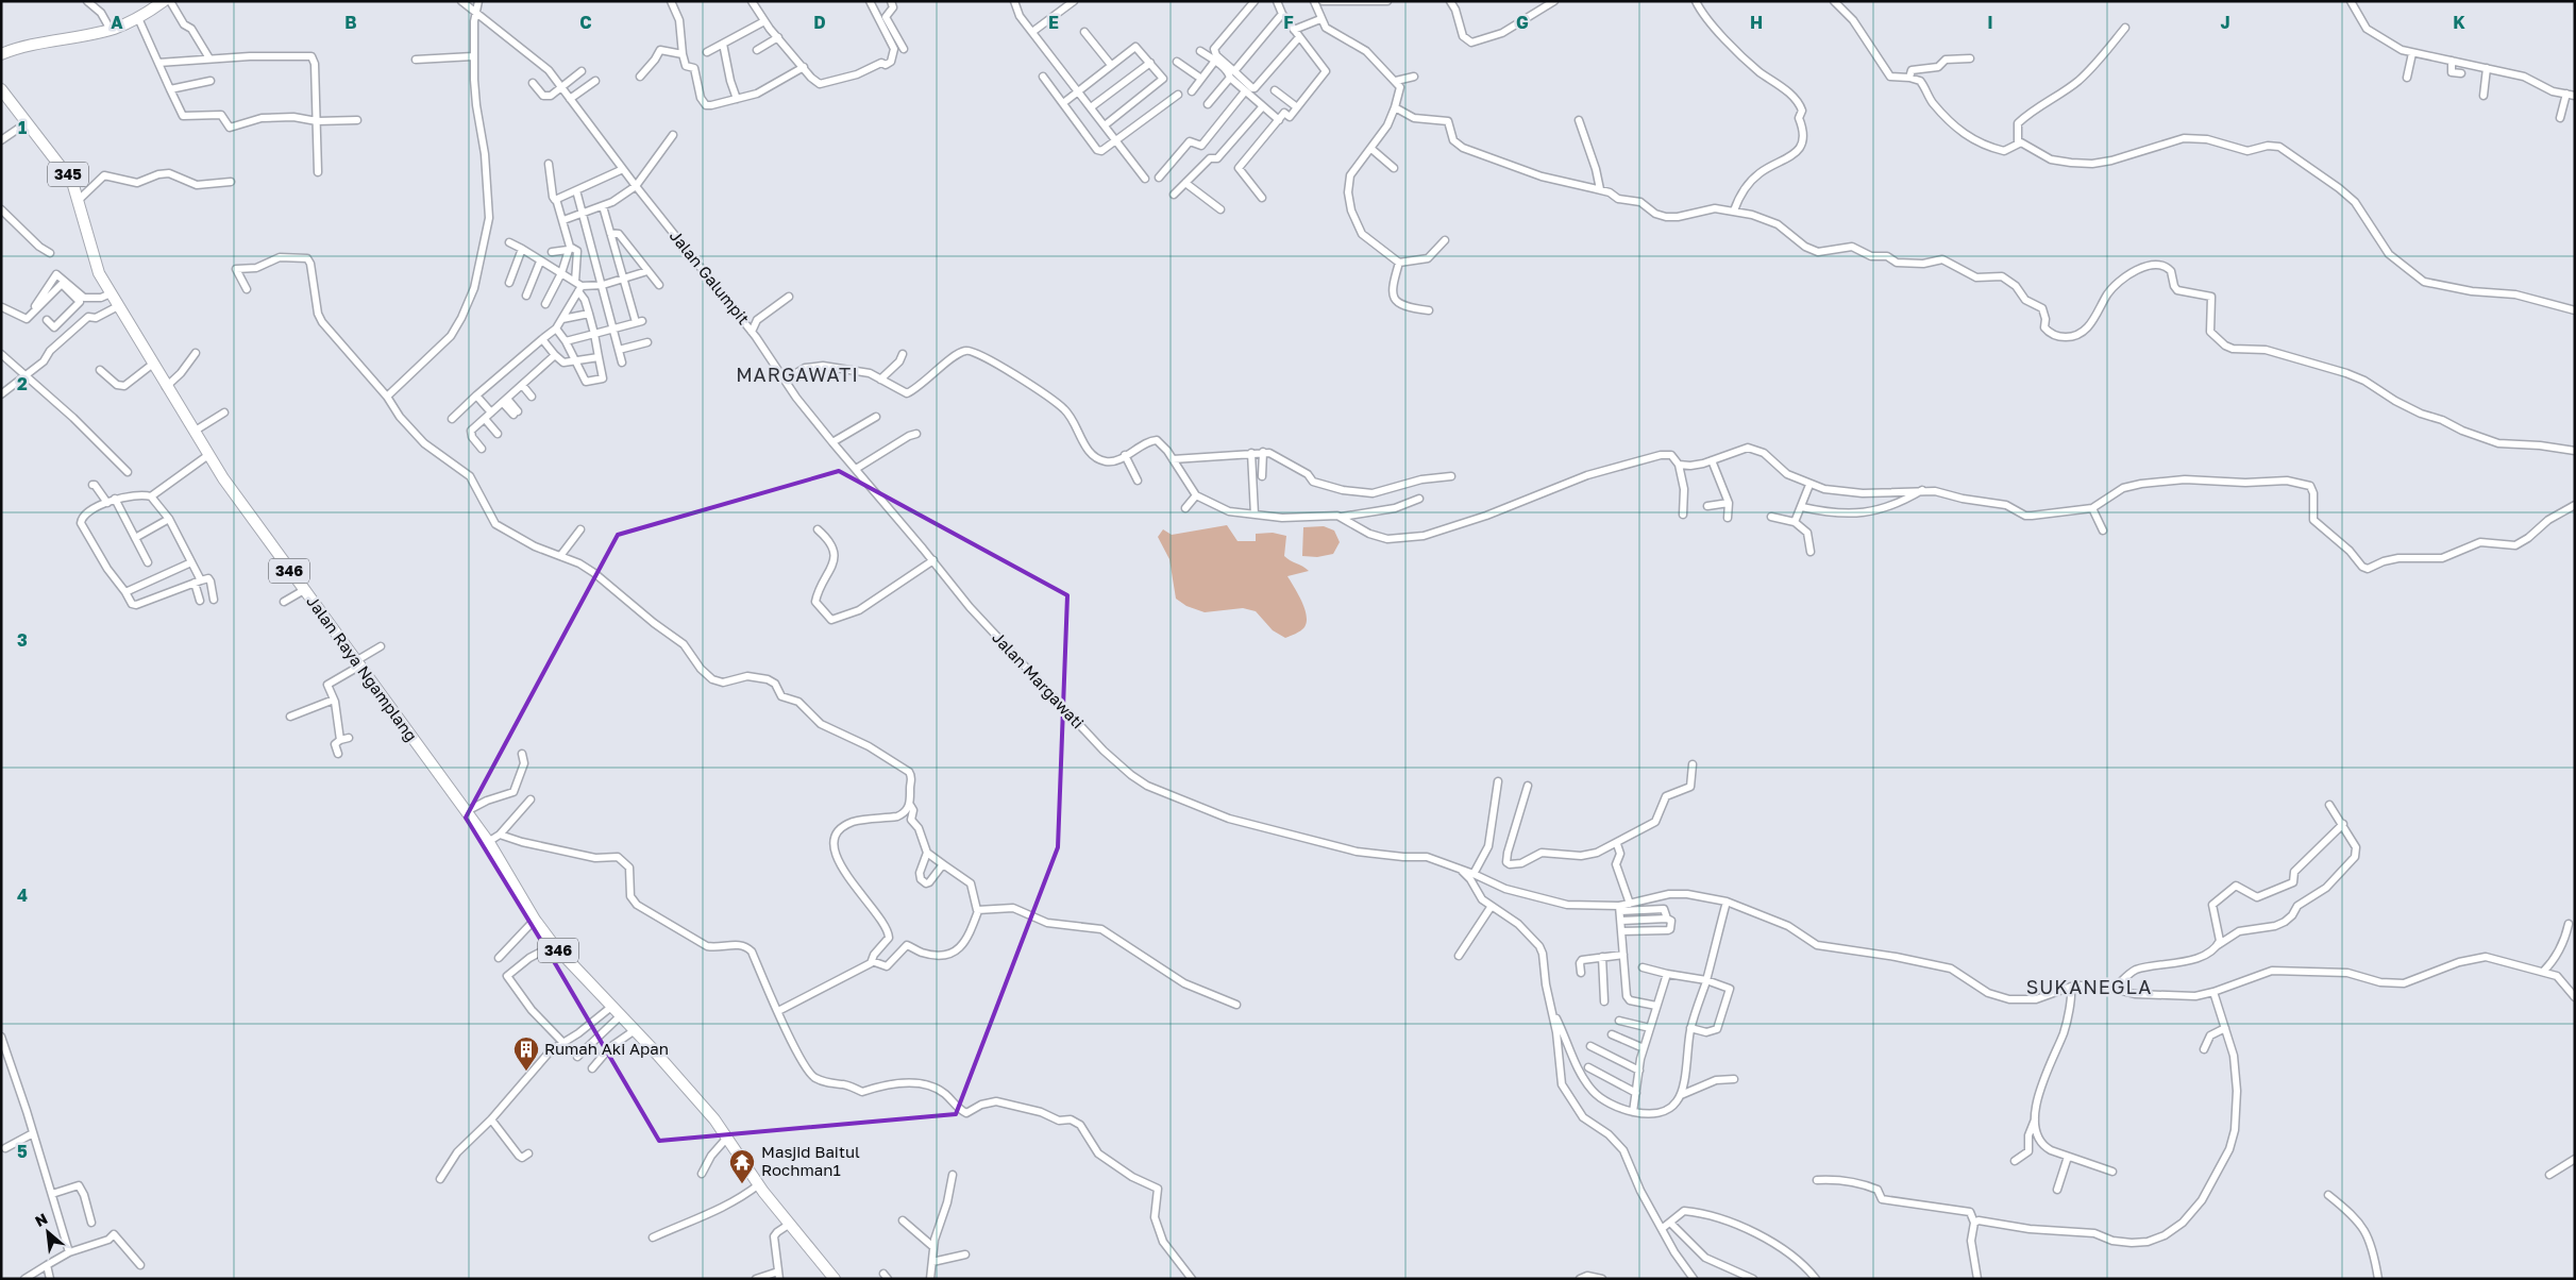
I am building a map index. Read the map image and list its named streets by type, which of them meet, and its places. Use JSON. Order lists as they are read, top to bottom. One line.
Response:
{"streets":{"main road":["345","346","Jalan Raya Ngamplang"],"street":["Jalan Galumpit","Jalan Margawati"]},"crossings":[["Jalan Galumpit","Jalan Margawati"],["346","Jalan Raya Ngamplang"]],"districts":["MARGAWATI","SUKANEGLA"],"places":{"building":["Rumah Aki Apan"],"temple":["Masjid Baitul Rochman1"]},"north":"top left","grid":{"columns":["A","B","C","D","E","F","G","H","I","J","K"],"rows":["1","2","3","4","5"]}}
